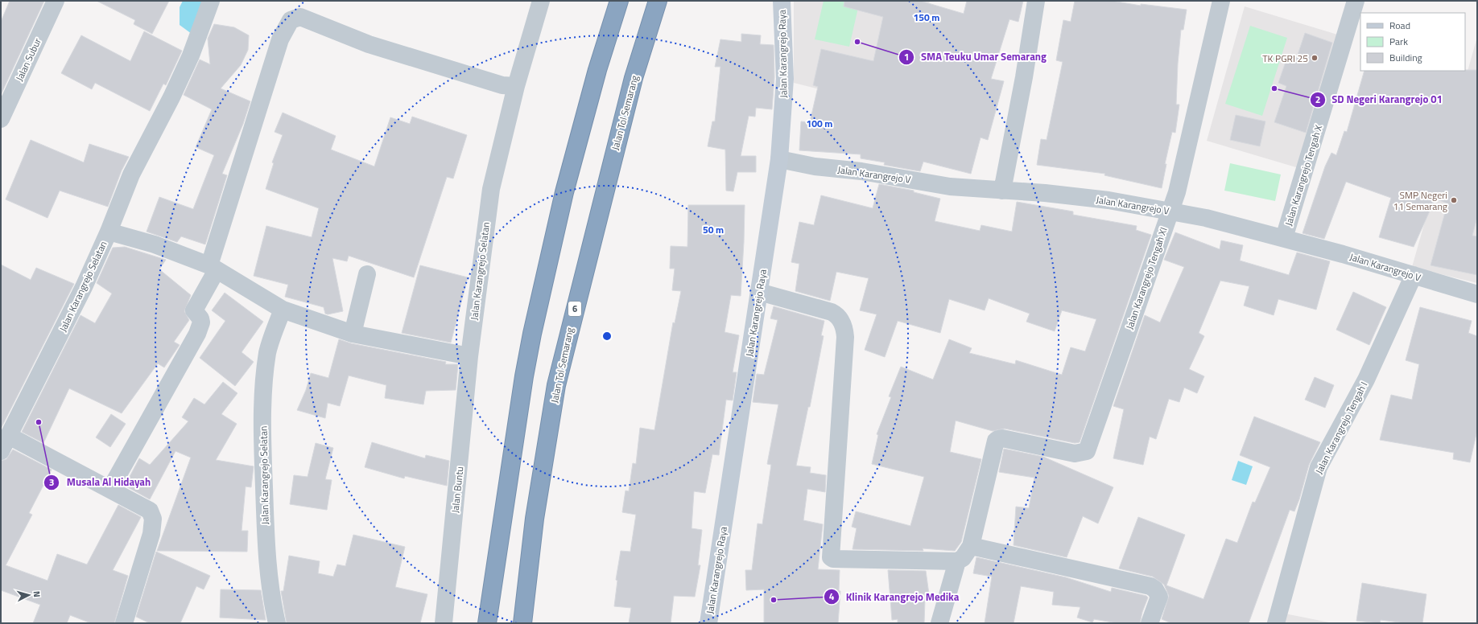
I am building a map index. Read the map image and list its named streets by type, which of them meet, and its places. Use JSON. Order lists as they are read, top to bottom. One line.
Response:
{"streets":{"highway":["Jalan Tol Semarang","6"],"main road":["Jalan Karangrejo Raya"],"street":["Jalan Subur","Jalan Karangrejo V","Jalan Karangrejo Tengah X","Jalan Karangrejo Selatan","Jalan Karangrejo Tengah XI","Jalan Karangrejo Tengah I","Jalan Buntu"]},"crossings":[["Jalan Karangrejo Raya","Jalan Karangrejo V"],["Jalan Karangrejo V","Jalan Karangrejo Tengah X"],["Jalan Karangrejo V","Jalan Karangrejo Tengah XI"],["Jalan Karangrejo V","Jalan Karangrejo Tengah I"],["Jalan Karangrejo Selatan","Jalan Buntu"]],"places":["SMA Teuku Umar Semarang","TK PGRI 25","SD Negeri Karangrejo 01","SMP Negeri 11 Semarang","Musala Al Hidayah","Klinik Karangrejo Medika"],"legend":["Road","Park","Building"],"north":"right","rings":["150 m","100 m","50 m"]}
